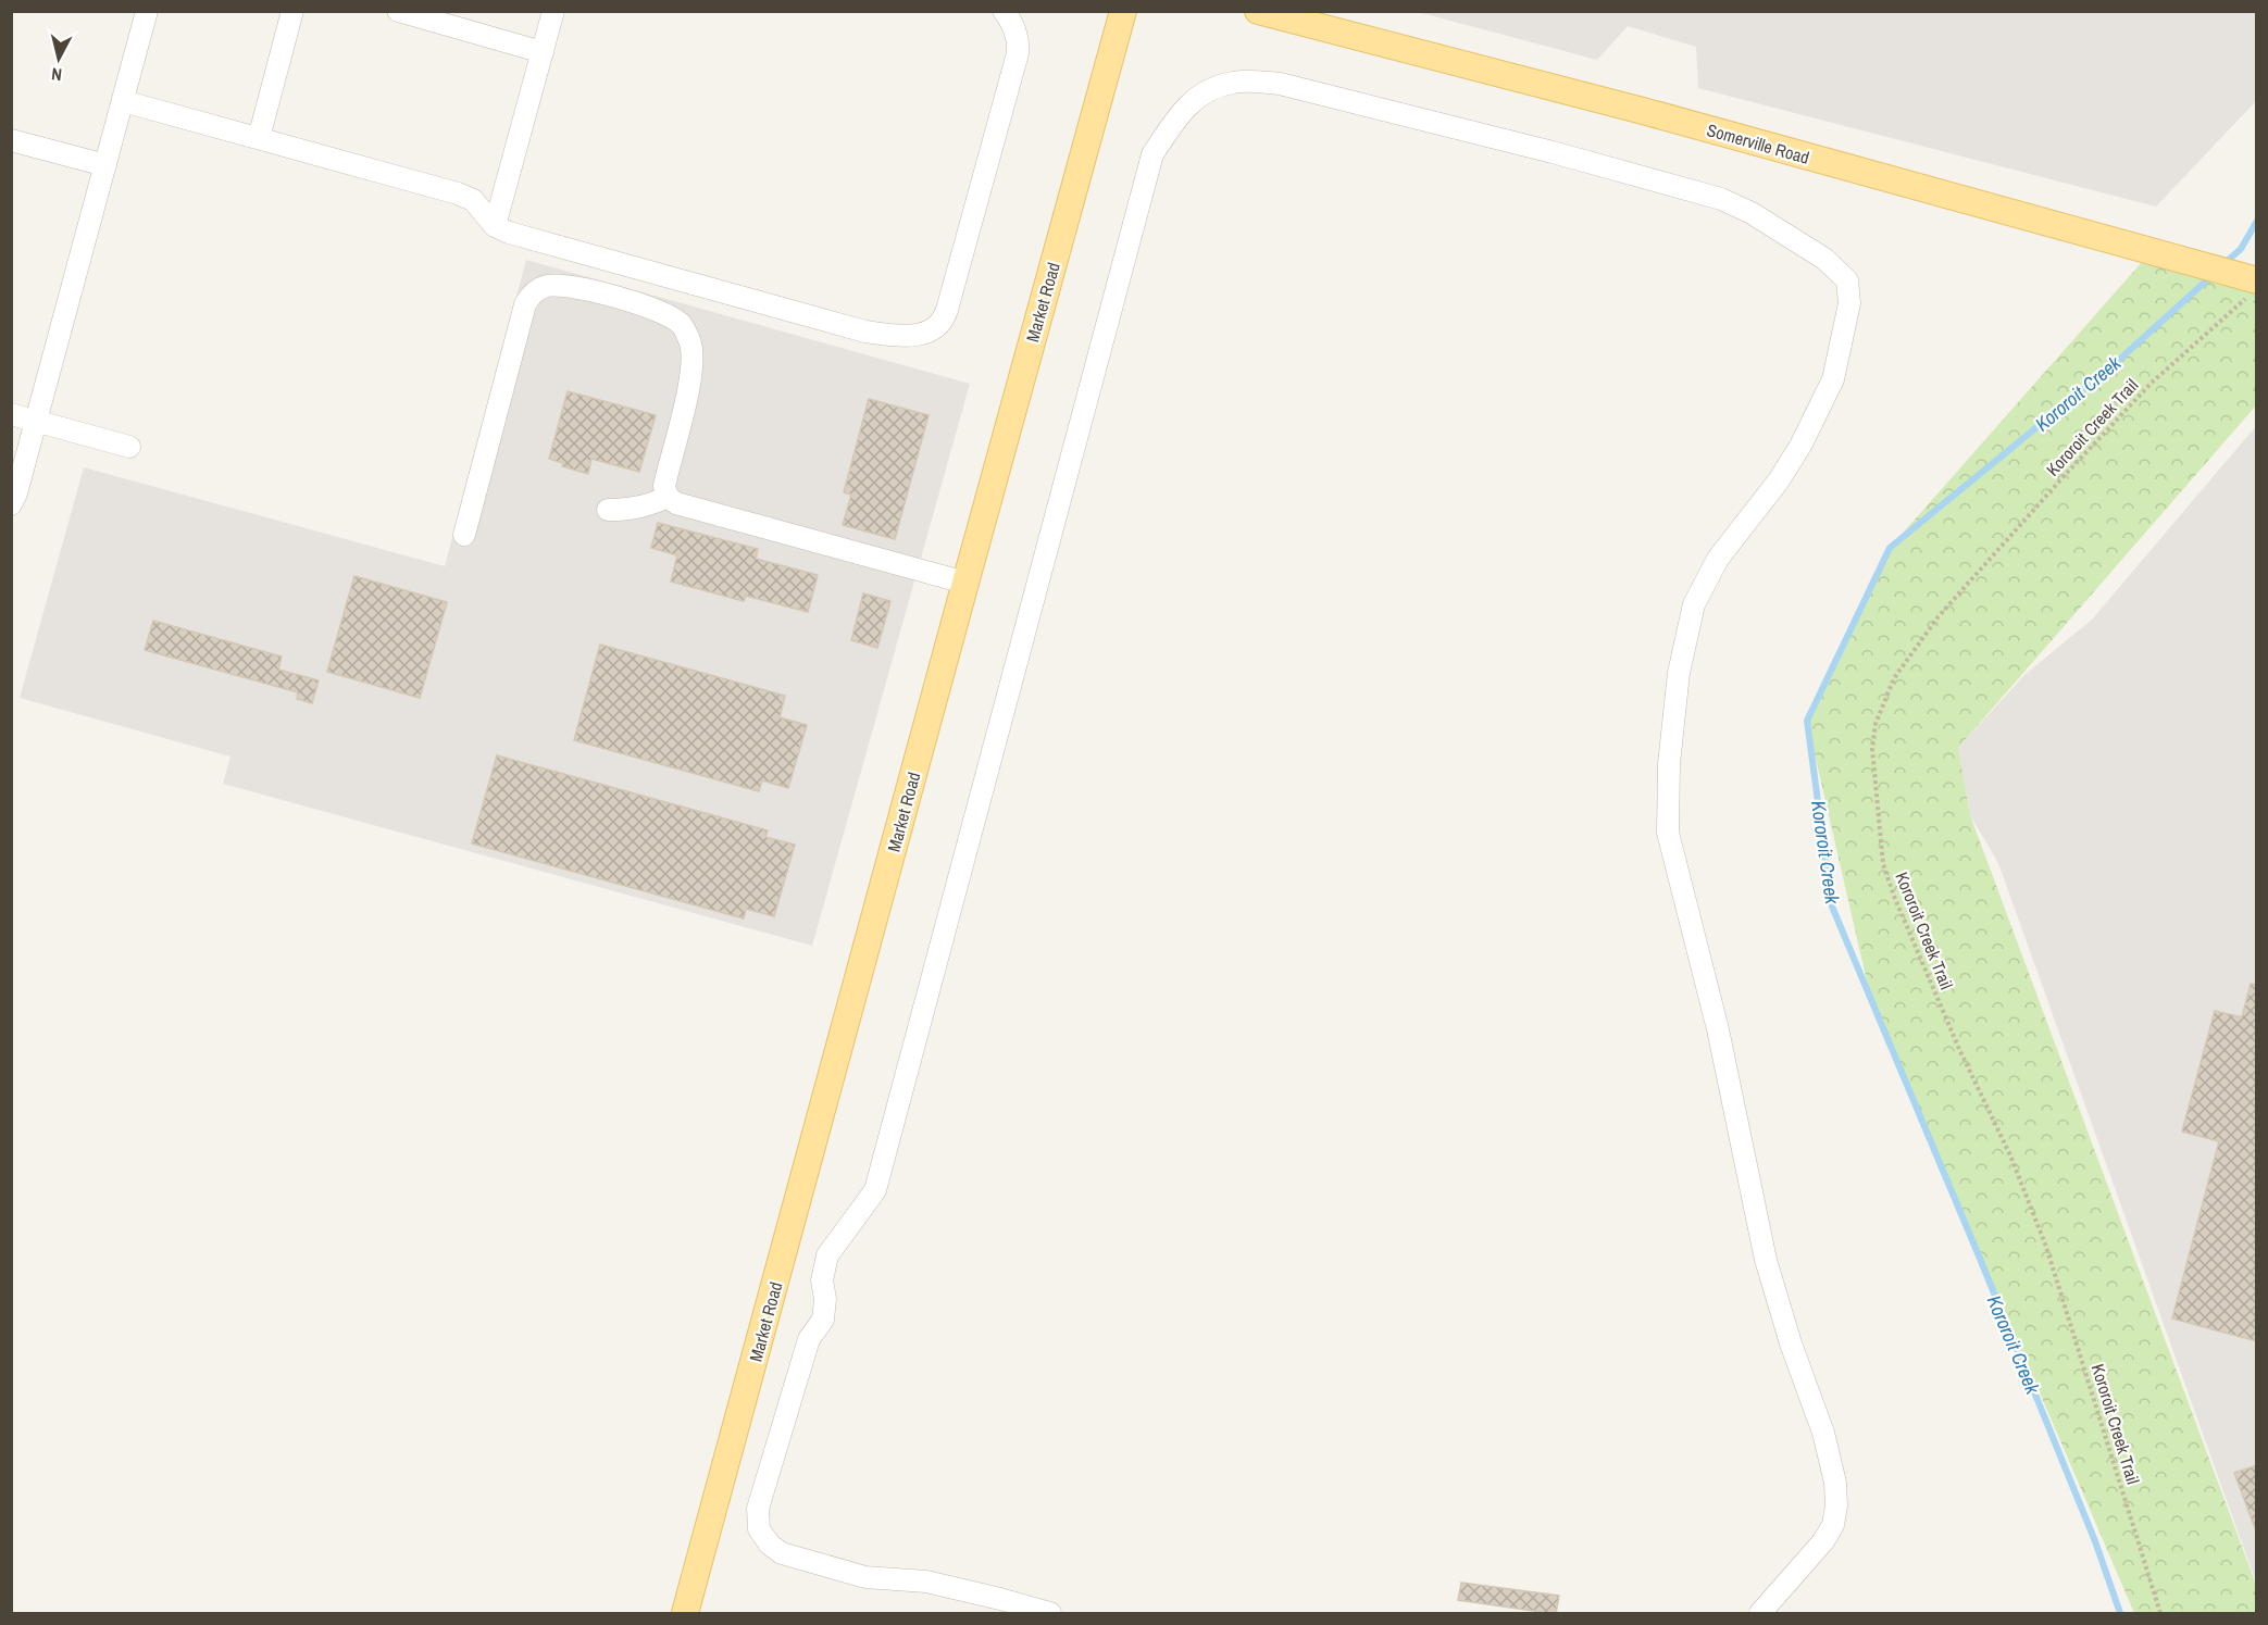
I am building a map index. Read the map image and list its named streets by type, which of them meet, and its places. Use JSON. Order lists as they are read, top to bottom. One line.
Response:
{"streets":{"main road":["Somerville Road","Market Road"],"path":["Kororoit Creek Trail"]},"crossings":[["Somerville Road","Kororoit Creek Trail"]],"water":["Kororoit Creek"],"north":"bottom"}
